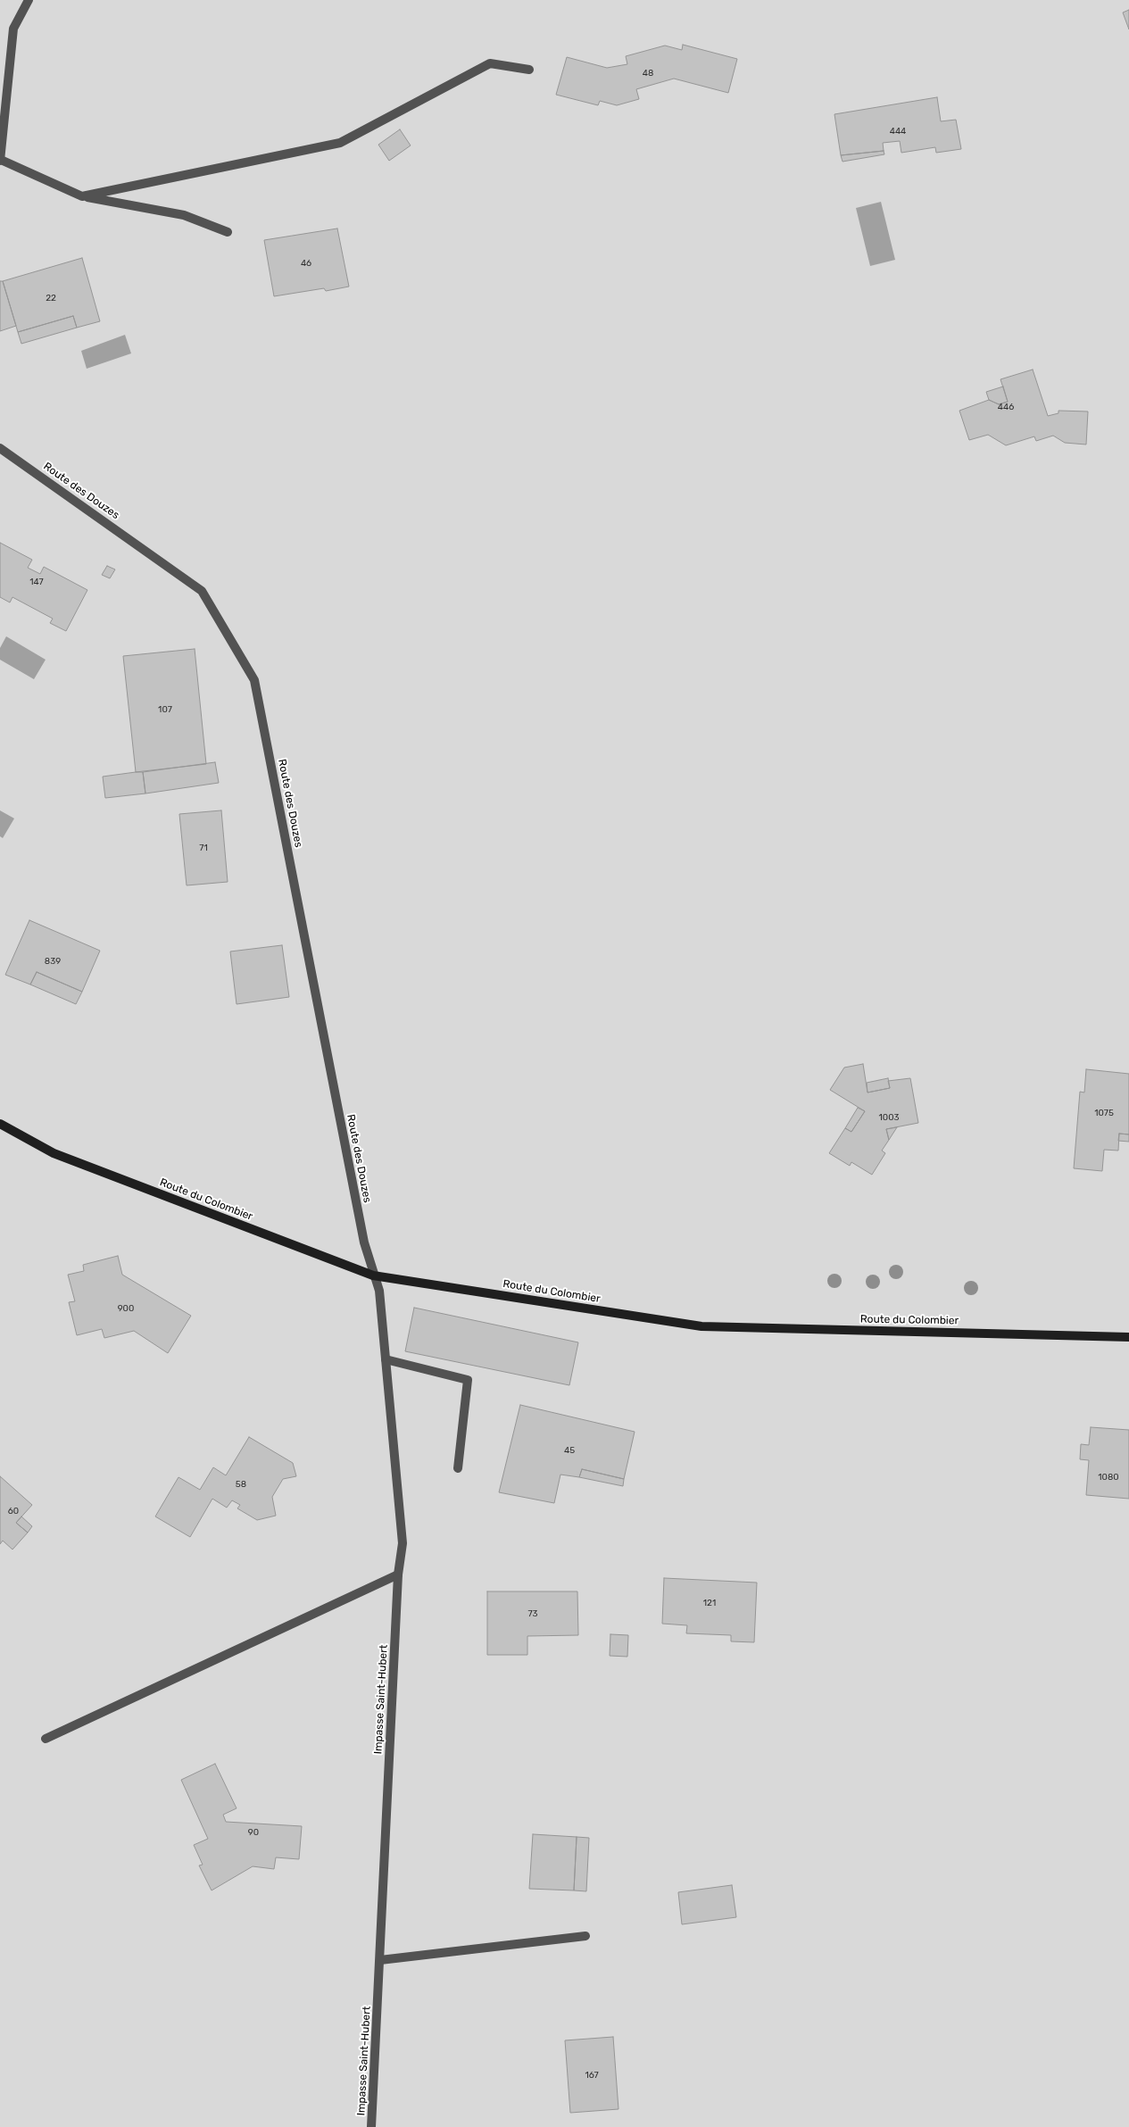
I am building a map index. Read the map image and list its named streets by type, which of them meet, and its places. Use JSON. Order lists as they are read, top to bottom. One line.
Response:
{"streets":{"street":["Route des Douzes","Route du Colombier","Impasse Saint-Hubert"]},"crossings":[["Route des Douzes","Route du Colombier"],["Route des Douzes","Impasse Saint-Hubert"],["Route du Colombier","Impasse Saint-Hubert"]],"house_numbers":["48","444","46","22","446","147","107","71","839","1075","1003","900","45","1080","58","60","121","73","90","167"]}
